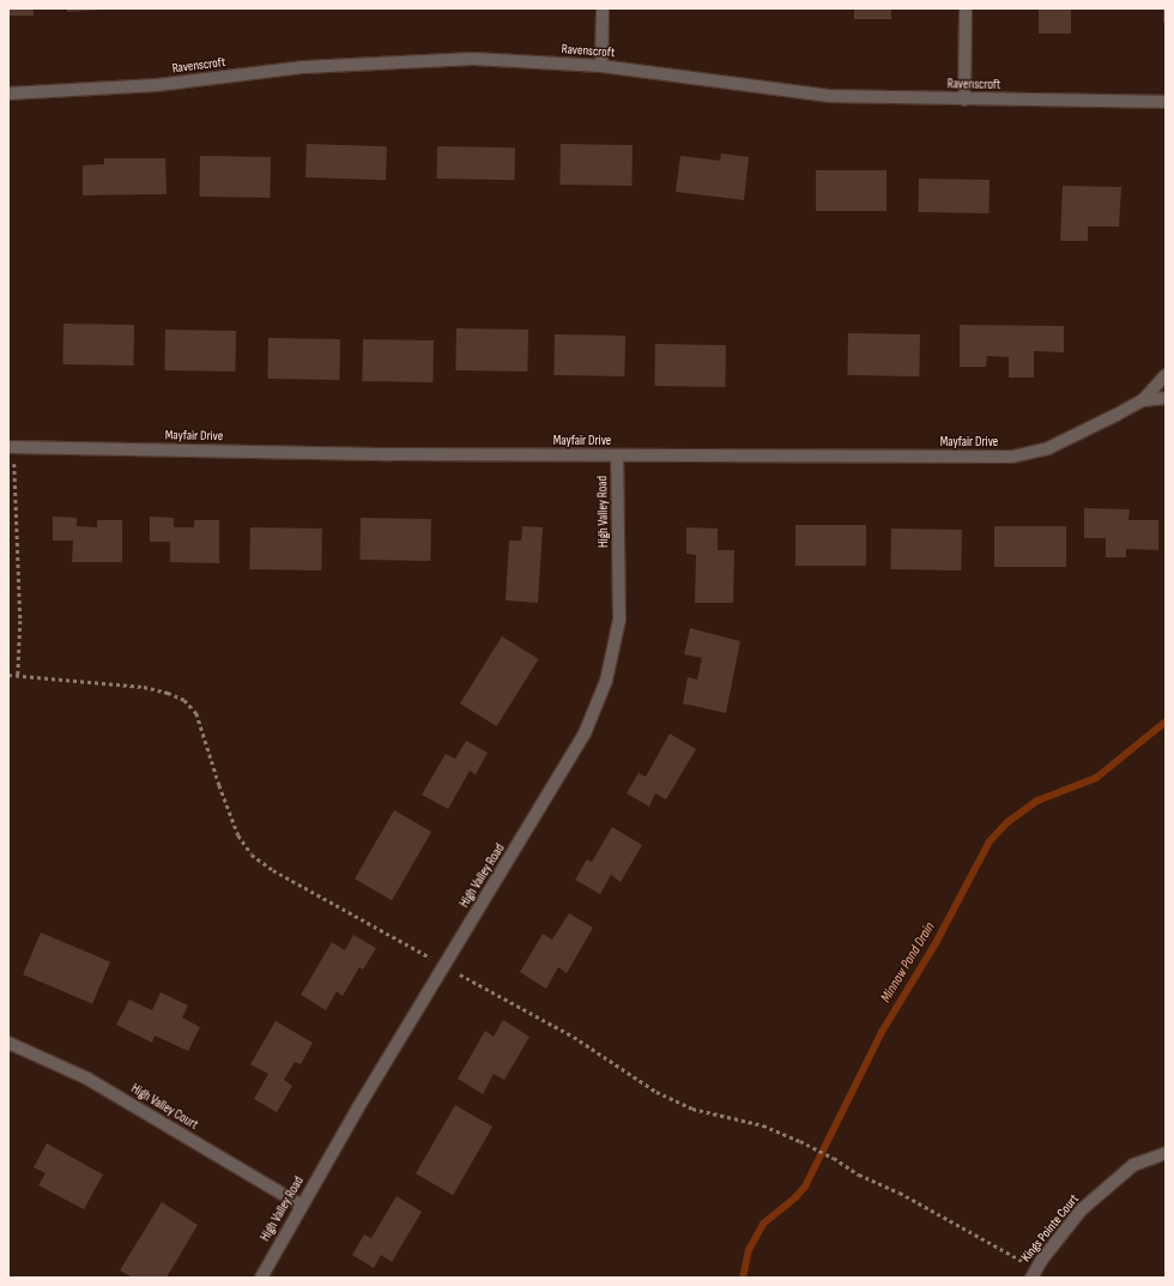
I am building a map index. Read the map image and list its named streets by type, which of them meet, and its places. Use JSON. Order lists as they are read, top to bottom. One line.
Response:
{"streets":{"street":["Ravenscroft","Mayfair Drive","High Valley Road","High Valley Court","Kings Pointe Court"]},"crossings":[["Mayfair Drive","High Valley Road"],["High Valley Road","High Valley Court"]],"water":["Minnow Pond Drain"]}
